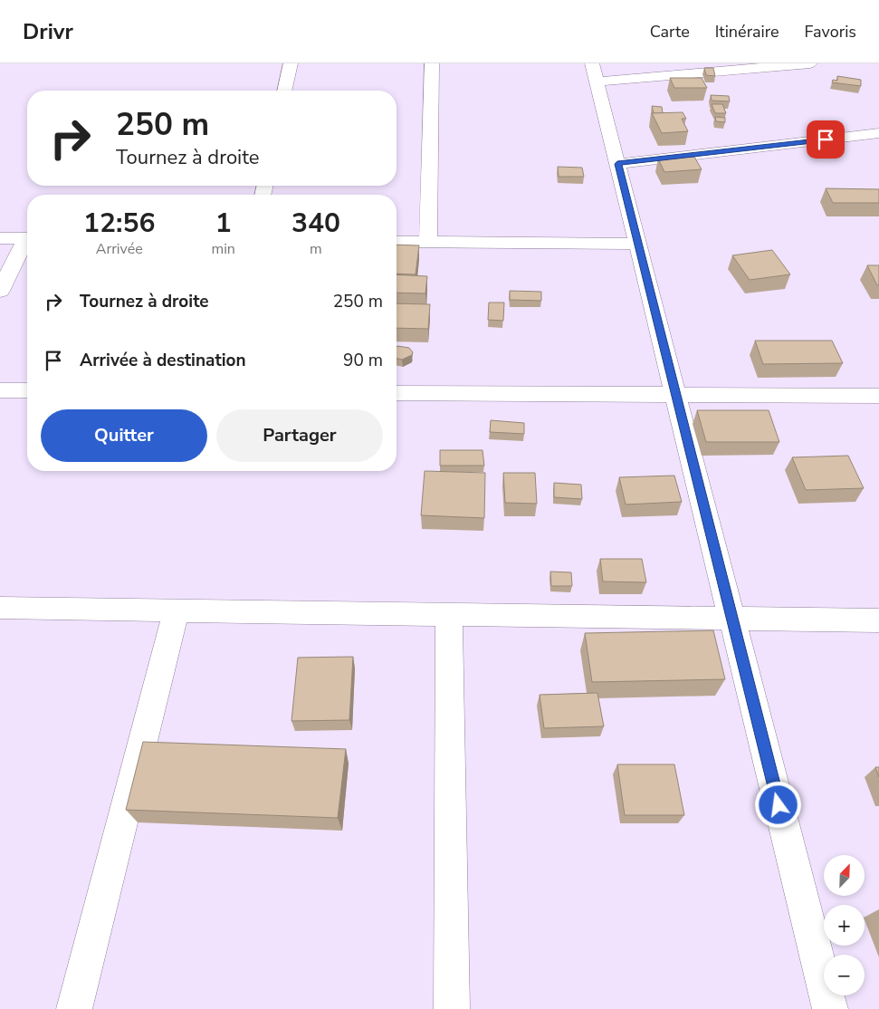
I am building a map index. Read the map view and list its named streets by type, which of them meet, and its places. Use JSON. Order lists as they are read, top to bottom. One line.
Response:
{"north":"top right","page":{"header":"Drivr","nav":["Carte","Itinéraire","Favoris"],"turn":["250 m","Tournez à droite"],"eta":["12:56","Arrivée","1","min","340","m"],"list":[{"name":"Tournez à droite","value":"250 m"},{"name":"Arrivée à destination","value":"90 m"}],"buttons":["Quitter","Partager"],"map_buttons":["+","−"]}}
